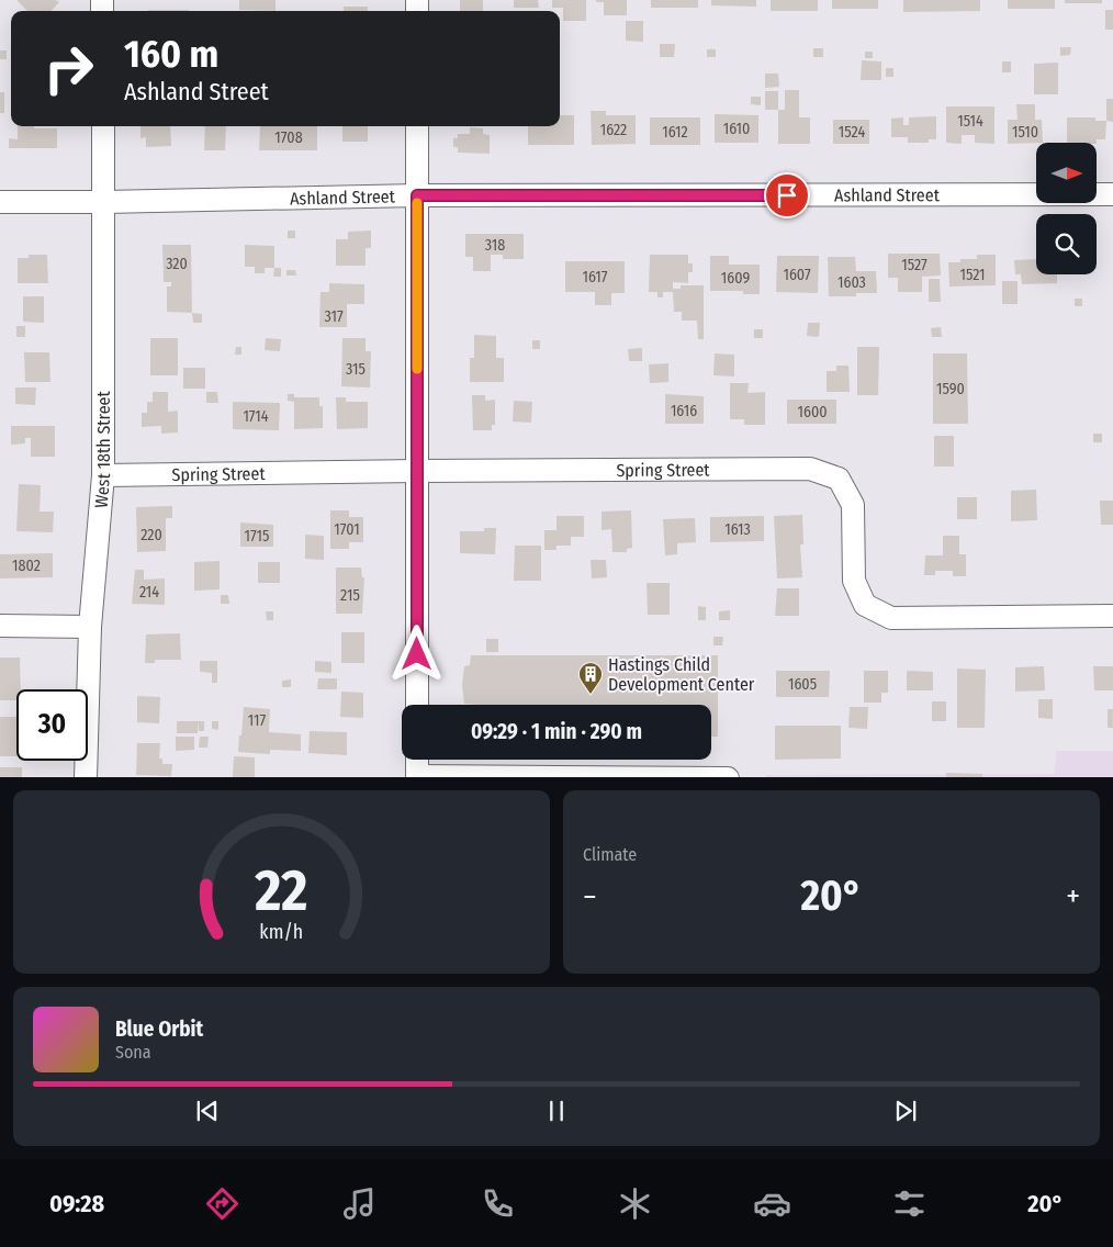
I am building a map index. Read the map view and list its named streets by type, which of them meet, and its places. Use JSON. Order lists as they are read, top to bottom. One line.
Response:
{"streets":{"street":["Ashland Street","West 18th Street","Spring Street"]},"crossings":[["Ashland Street","West 18th Street"],["West 18th Street","Spring Street"]],"places":{"building":["Hastings Child Development Center"]},"house_numbers":["1514","1610","1622","1612","1524","1510","1708","318","320","1527","1607","1521","1617","1609","1603","317","315","1590","1616","1600","1714","1701","1613","220","1715","1802","214","215","1605","117"],"north":"right","page":{"turn":["160 m","Ashland Street"],"limit":"30","trip":"09:29 · 1 min · 290 m","tile":"Climate","heat":["−","20°","+"],"song":["Blue Orbit","Sona"],"tabs":["09:28","20°"],"gauge":["22","km/h"]}}
